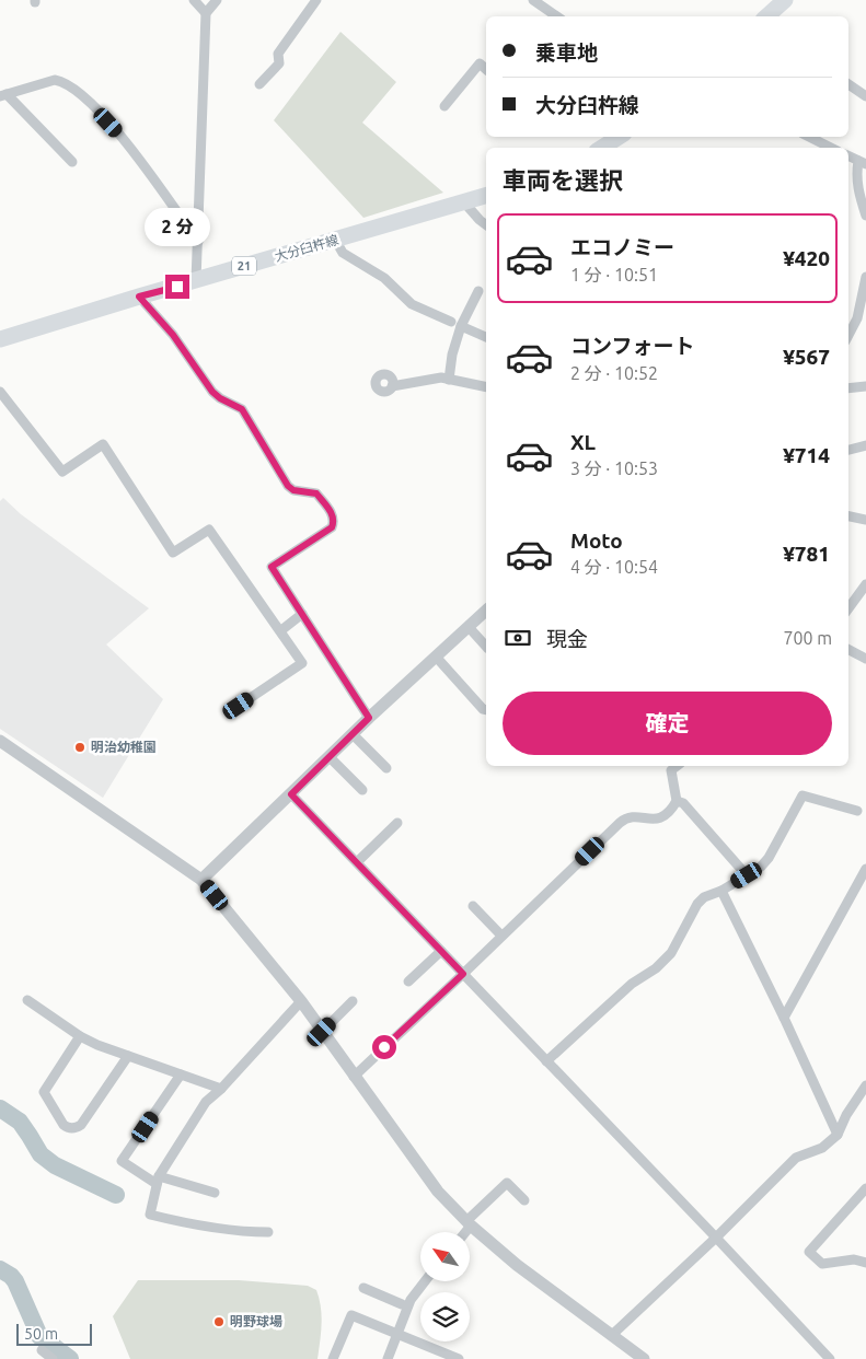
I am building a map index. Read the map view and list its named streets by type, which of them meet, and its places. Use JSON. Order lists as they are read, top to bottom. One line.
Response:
{"streets":{"main road":["大分臼杵線","21"]},"places":["明治幼稚園","明野球場"],"scale_bar":"50 m","north":"top left","page":{"banner":["乗車地","大分臼杵線"],"heading":"車両を選択","bubble":"2 分","list":[{"name":"エコノミー","note":"1 分 · 10:51","value":"¥420"},{"name":"コンフォート","note":"2 分 · 10:52","value":"¥567"},{"name":"XL","note":"3 分 · 10:53","value":"¥714"},{"name":"Moto","note":"4 分 · 10:54","value":"¥781"}],"pay":["現金","700 m"],"buttons":"確定","scale":"50 m"}}
